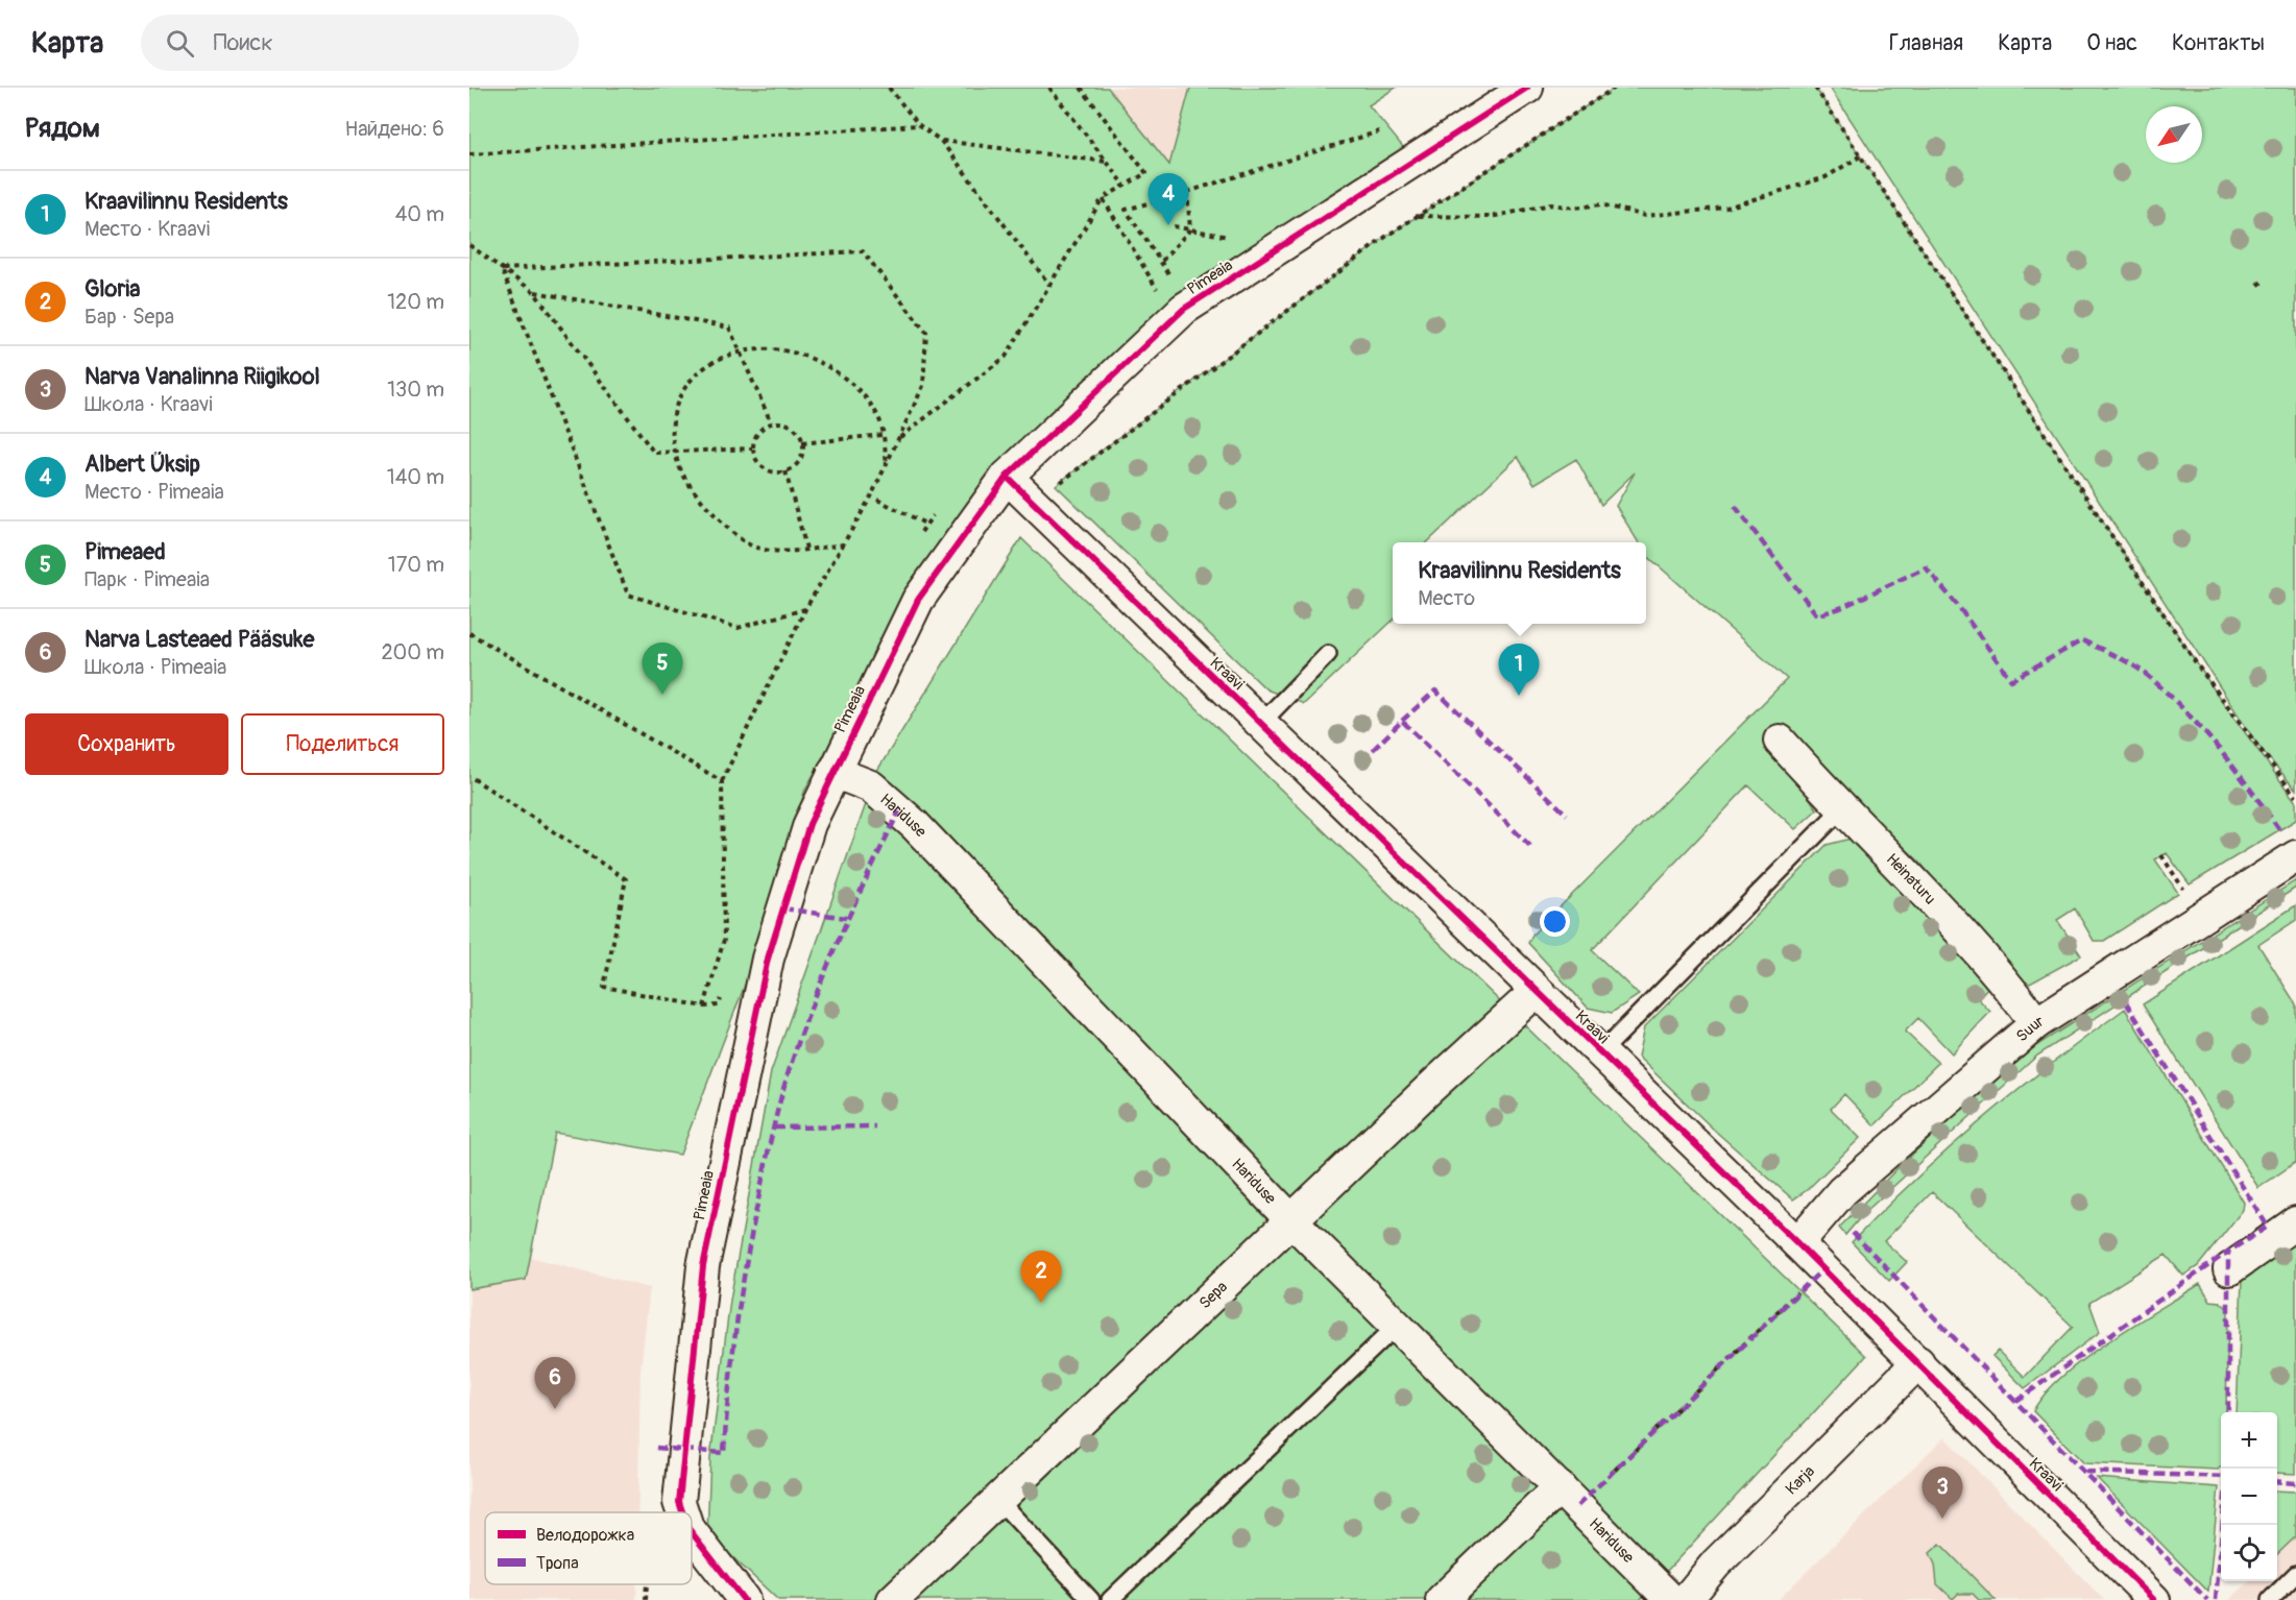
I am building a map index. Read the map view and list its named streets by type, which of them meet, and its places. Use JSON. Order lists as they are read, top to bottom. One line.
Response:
{"streets":{"street":["Pimeaia","Kraavi","Hariduse","Heinaturu","Suur","Sepa","Karja"]},"crossings":[["Pimeaia","Kraavi"],["Pimeaia","Hariduse"],["Kraavi","Suur"],["Kraavi","Sepa"],["Kraavi","Karja"],["Hariduse","Sepa"],["Heinaturu","Suur"]],"legend":["Велодорожка","Тропа"],"north":"bottom left","page":{"header":"Карта","search":"Поиск","nav":["Главная","Карта","О нас","Контакты"],"heading":["Рядом","Найдено: 6"],"list":[{"mark":"1","name":"Kraavilinnu Residents","note":"Место · Kraavi","value":"40 m"},{"mark":"2","name":"Gloria","note":"Бар · Sepa","value":"120 m"},{"mark":"3","name":"Narva Vanalinna Riigikool","note":"Школа · Kraavi","value":"130 m"},{"mark":"4","name":"Albert Üksip","note":"Место · Pimeaia","value":"140 m"},{"mark":"5","name":"Pimeaed","note":"Парк · Pimeaia","value":"170 m"},{"mark":"6","name":"Narva Lasteaed Pääsuke","note":"Школа · Pimeaia","value":"200 m"}],"pins":["4","5","1","2","6","3"],"popup":["Kraavilinnu Residents","Место"],"buttons":["Сохранить","Поделиться"],"map_buttons":["+","−"]}}
